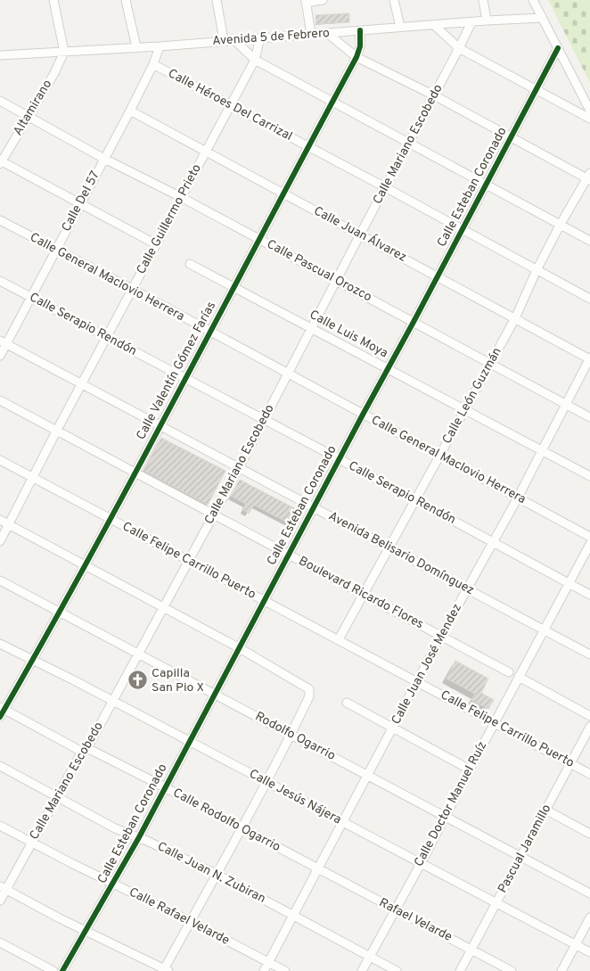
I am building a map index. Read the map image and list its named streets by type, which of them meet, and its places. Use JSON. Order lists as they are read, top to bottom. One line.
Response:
{"streets":{"street":["Avenida 5 de Febrero","Calle Héroes Del Carrizal","Altamirano","Calle Mariano Escobedo","Calle Esteban Coronado","Calle Del 57","Calle Guillermo Prieto","Calle Juan Álvarez","Calle Pascual Orozco","Calle General Maclovio Herrera","Calle Serapio Rendón","Calle Luis Moya","Calle Valentín Gómez Farías","Calle León Guzmán","Avenida Belisario Domínguez","Calle Felipe Carrillo Puerto","Boulevard Ricardo Flores","Calle Juan José Mendez","Rodolfo Ogarrio","Calle Jesús Nájera","Calle Doctor Manuel Ruíz","Calle Rodolfo Ogarrio","Pascual Jaramillo","Calle Juan N. Zubiran","Calle Rafael Velarde","Rafael Velarde"]},"crossings":[["Avenida 5 de Febrero","Altamirano"],["Avenida 5 de Febrero","Calle Mariano Escobedo"],["Avenida 5 de Febrero","Calle Del 57"],["Avenida 5 de Febrero","Calle Guillermo Prieto"],["Avenida 5 de Febrero","Calle Valentín Gómez Farías"],["Calle Héroes Del Carrizal","Calle Mariano Escobedo"],["Calle Héroes Del Carrizal","Calle Esteban Coronado"],["Calle Héroes Del Carrizal","Calle Del 57"],["Calle Héroes Del Carrizal","Calle Guillermo Prieto"],["Calle Héroes Del Carrizal","Calle Valentín Gómez Farías"],["Calle Héroes Del Carrizal","Calle León Guzmán"],["Altamirano","Calle Pascual Orozco"],["Calle Mariano Escobedo","Calle Juan Álvarez"],["Calle Mariano Escobedo","Calle Pascual Orozco"],["Calle Mariano Escobedo","Calle General Maclovio Herrera"],["Calle Mariano Escobedo","Calle Serapio Rendón"],["Calle Mariano Escobedo","Calle Luis Moya"],["Calle Mariano Escobedo","Avenida Belisario Domínguez"],["Calle Mariano Escobedo","Calle Felipe Carrillo Puerto"],["Calle Mariano Escobedo","Boulevard Ricardo Flores"],["Calle Mariano Escobedo","Rodolfo Ogarrio"],["Calle Mariano Escobedo","Calle Jesús Nájera"],["Calle Mariano Escobedo","Calle Rodolfo Ogarrio"],["Calle Mariano Escobedo","Calle Juan N. Zubiran"],["Calle Mariano Escobedo","Calle Rafael Velarde"],["Calle Esteban Coronado","Calle Juan Álvarez"],["Calle Esteban Coronado","Calle Pascual Orozco"],["Calle Esteban Coronado","Calle General Maclovio Herrera"],["Calle Esteban Coronado","Calle Serapio Rendón"],["Calle Esteban Coronado","Calle Luis Moya"],["Calle Esteban Coronado","Avenida Belisario Domínguez"],["Calle Esteban Coronado","Calle Felipe Carrillo Puerto"],["Calle Esteban Coronado","Boulevard Ricardo Flores"],["Calle Esteban Coronado","Rodolfo Ogarrio"],["Calle Esteban Coronado","Calle Jesús Nájera"],["Calle Esteban Coronado","Calle Rodolfo Ogarrio"],["Calle Esteban Coronado","Calle Juan N. Zubiran"],["Calle Esteban Coronado","Calle Rafael Velarde"],["Calle Del 57","Calle Juan Álvarez"],["Calle Del 57","Calle Pascual Orozco"],["Calle Del 57","Calle General Maclovio Herrera"],["Calle Del 57","Calle Serapio Rendón"],["Calle Del 57","Avenida Belisario Domínguez"],["Calle Guillermo Prieto","Calle Juan Álvarez"],["Calle Guillermo Prieto","Calle Pascual Orozco"],["Calle Guillermo Prieto","Calle General Maclovio Herrera"],["Calle Guillermo Prieto","Calle Serapio Rendón"],["Calle Guillermo Prieto","Avenida Belisario Domínguez"],["Calle Guillermo Prieto","Calle Felipe Carrillo Puerto"],["Calle Guillermo Prieto","Boulevard Ricardo Flores"],["Calle Juan Álvarez","Calle Valentín Gómez Farías"],["Calle Juan Álvarez","Calle León Guzmán"],["Calle Juan Álvarez","Calle Juan José Mendez"],["Calle Pascual Orozco","Calle Valentín Gómez Farías"],["Calle Pascual Orozco","Calle León Guzmán"],["Calle Pascual Orozco","Calle Juan José Mendez"],["Calle General Maclovio Herrera","Calle Valentín Gómez Farías"],["Calle General Maclovio Herrera","Calle León Guzmán"],["Calle General Maclovio Herrera","Calle Juan José Mendez"],["Calle Serapio Rendón","Calle Valentín Gómez Farías"],["Calle Serapio Rendón","Calle León Guzmán"],["Calle Serapio Rendón","Calle Juan José Mendez"],["Calle Serapio Rendón","Calle Doctor Manuel Ruíz"],["Calle Luis Moya","Calle Valentín Gómez Farías"],["Calle Luis Moya","Calle León Guzmán"],["Calle Luis Moya","Calle Juan José Mendez"],["Calle Valentín Gómez Farías","Avenida Belisario Domínguez"],["Calle Valentín Gómez Farías","Calle Felipe Carrillo Puerto"],["Calle Valentín Gómez Farías","Boulevard Ricardo Flores"],["Calle Valentín Gómez Farías","Rodolfo Ogarrio"],["Calle Valentín Gómez Farías","Calle Jesús Nájera"],["Calle Valentín Gómez Farías","Calle Rodolfo Ogarrio"],["Calle León Guzmán","Avenida Belisario Domínguez"],["Calle León Guzmán","Calle Felipe Carrillo Puerto"],["Calle León Guzmán","Boulevard Ricardo Flores"],["Avenida Belisario Domínguez","Calle Juan José Mendez"],["Avenida Belisario Domínguez","Calle Doctor Manuel Ruíz"],["Calle Felipe Carrillo Puerto","Calle Juan José Mendez"],["Calle Felipe Carrillo Puerto","Calle Doctor Manuel Ruíz"],["Calle Felipe Carrillo Puerto","Pascual Jaramillo"],["Boulevard Ricardo Flores","Calle Juan José Mendez"],["Calle Juan José Mendez","Rodolfo Ogarrio"],["Calle Juan José Mendez","Calle Jesús Nájera"],["Calle Juan José Mendez","Calle Rodolfo Ogarrio"],["Calle Juan José Mendez","Calle Juan N. Zubiran"],["Calle Juan José Mendez","Calle Rafael Velarde"],["Calle Juan José Mendez","Rafael Velarde"],["Rodolfo Ogarrio","Calle Doctor Manuel Ruíz"],["Rodolfo Ogarrio","Pascual Jaramillo"],["Calle Jesús Nájera","Calle Doctor Manuel Ruíz"],["Calle Jesús Nájera","Pascual Jaramillo"],["Calle Doctor Manuel Ruíz","Calle Juan N. Zubiran"],["Calle Doctor Manuel Ruíz","Rafael Velarde"],["Calle Rodolfo Ogarrio","Rafael Velarde"],["Pascual Jaramillo","Rafael Velarde"]],"places":{"church":["Capilla San Pio X"]}}
